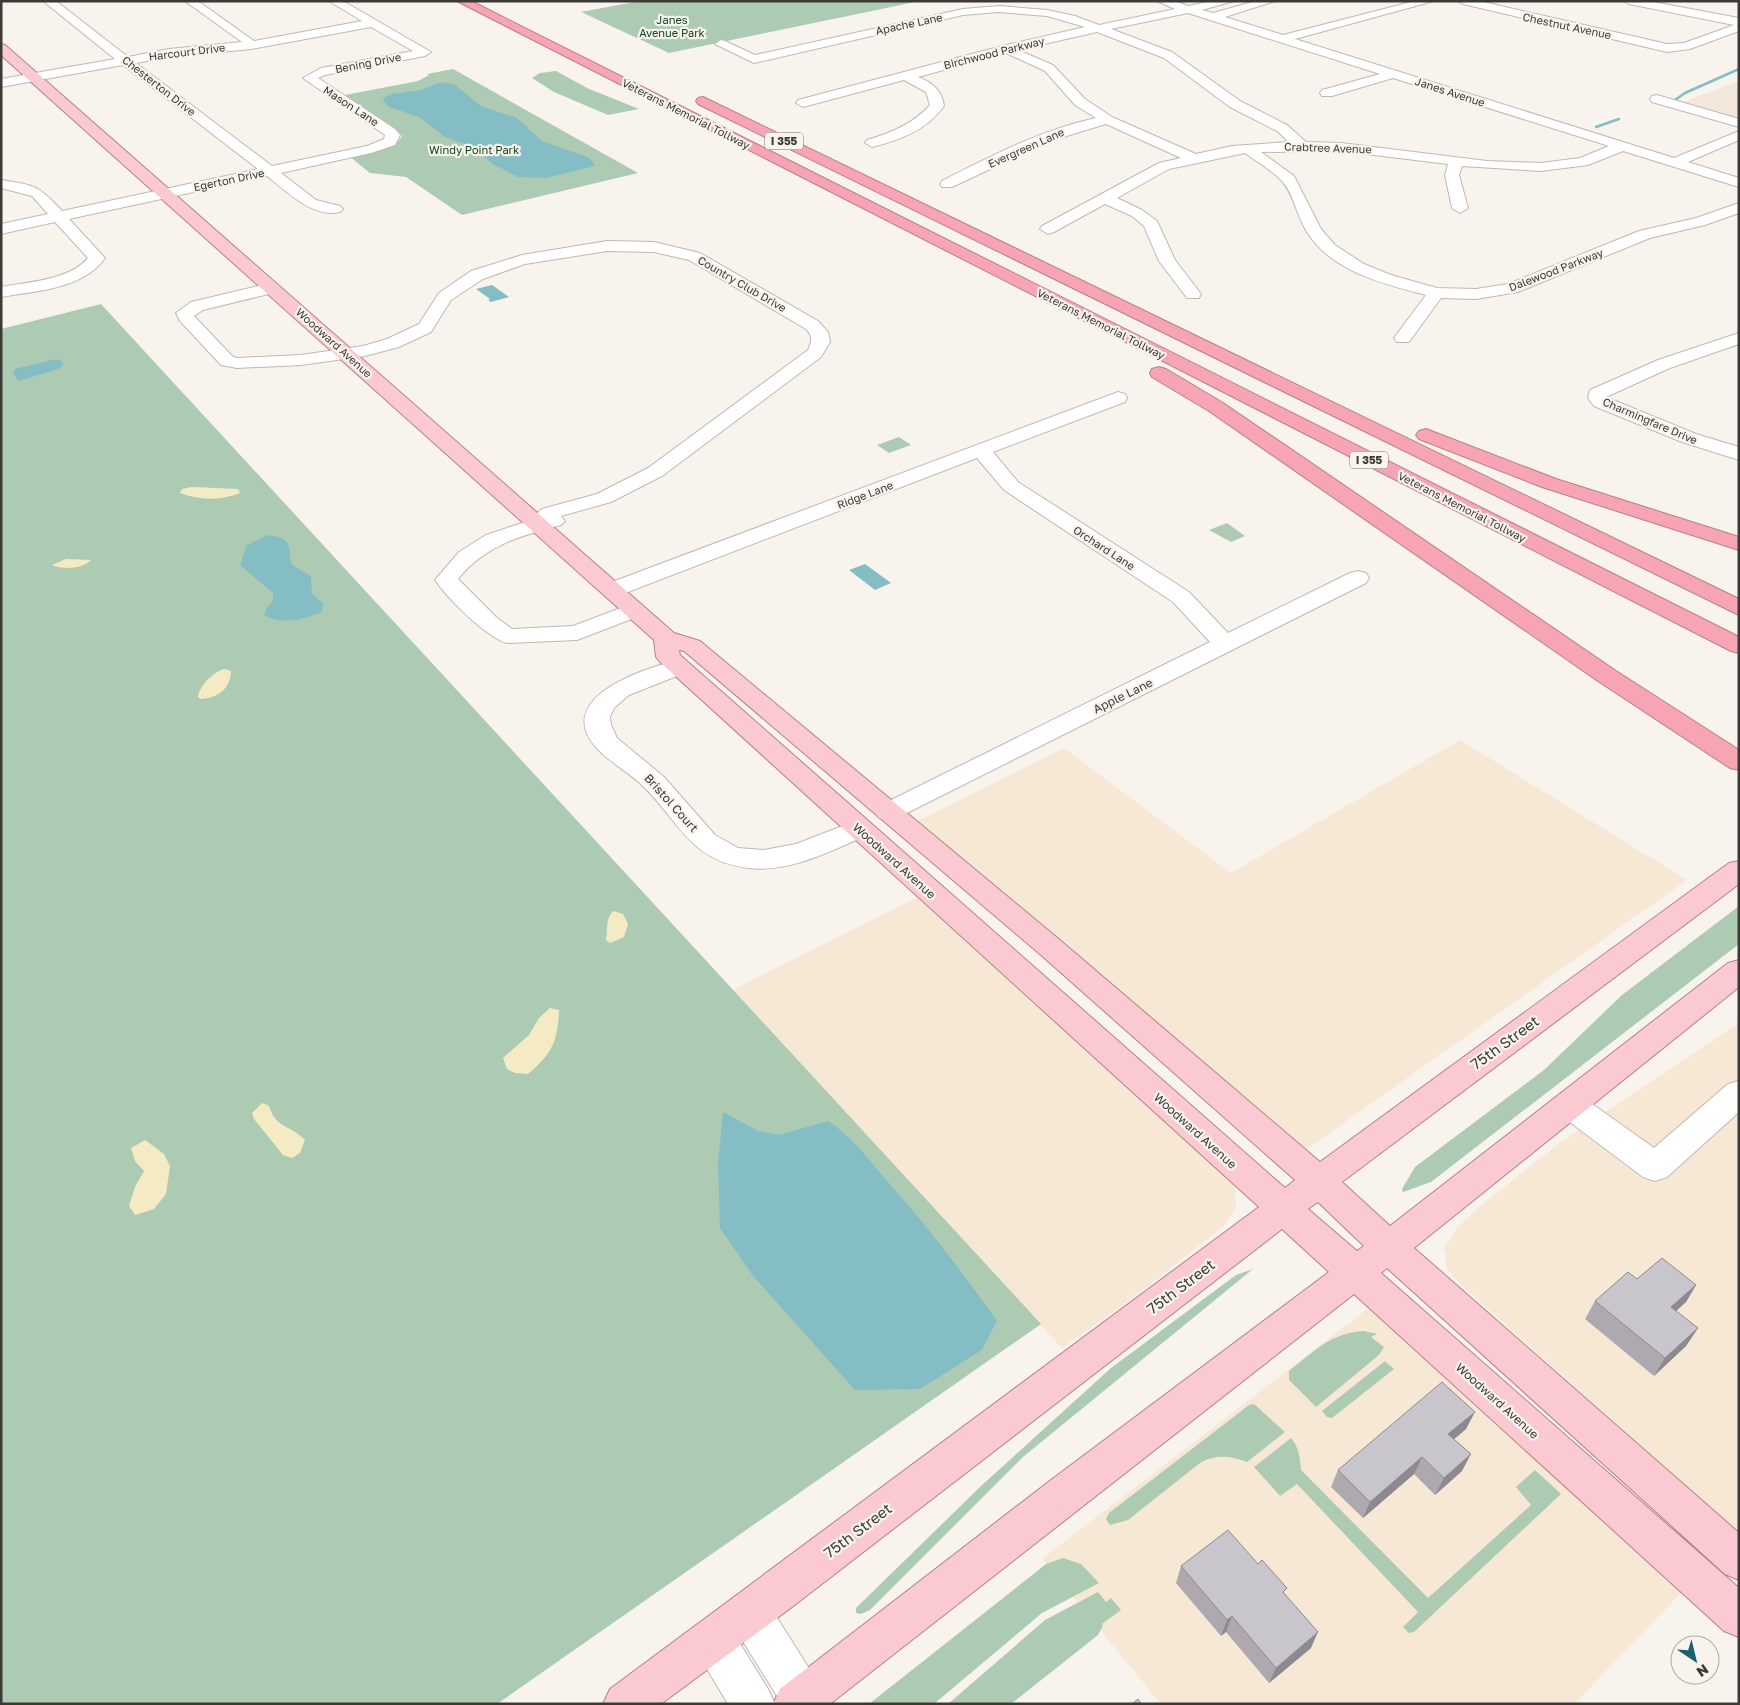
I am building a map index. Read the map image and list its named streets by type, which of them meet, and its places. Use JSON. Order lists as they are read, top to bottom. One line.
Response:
{"streets":{"highway":["Veterans Memorial Tollway","I 355"],"main road":["Woodward Avenue","75th Street"],"street":["Apache Lane","Chestnut Avenue","Harcourt Drive","Birchwood Parkway","Bening Drive","Chesterton Drive","Janes Avenue","Mason Lane","Evergreen Lane","Crabtree Avenue","Egerton Drive","Dalewood Parkway","Country Club Drive","Charmingfare Drive","Ridge Lane","Orchard Lane","Apple Lane","Bristol Court"]},"crossings":[["Apache Lane","Birchwood Parkway"],["Harcourt Drive","Bening Drive"],["Harcourt Drive","Chesterton Drive"],["Harcourt Drive","Woodward Avenue"],["Birchwood Parkway","Janes Avenue"],["Bening Drive","Mason Lane"],["Chesterton Drive","Egerton Drive"],["Janes Avenue","Crabtree Avenue"],["Mason Lane","Egerton Drive"],["Crabtree Avenue","Dalewood Parkway"],["Egerton Drive","Woodward Avenue"],["Country Club Drive","Woodward Avenue"],["Woodward Avenue","Ridge Lane"],["Woodward Avenue","Apple Lane"],["Woodward Avenue","Bristol Court"],["Woodward Avenue","75th Street"],["Ridge Lane","Orchard Lane"],["Orchard Lane","Apple Lane"]],"parks":["Janes Avenue Park","Windy Point Park"],"north":"bottom right"}
